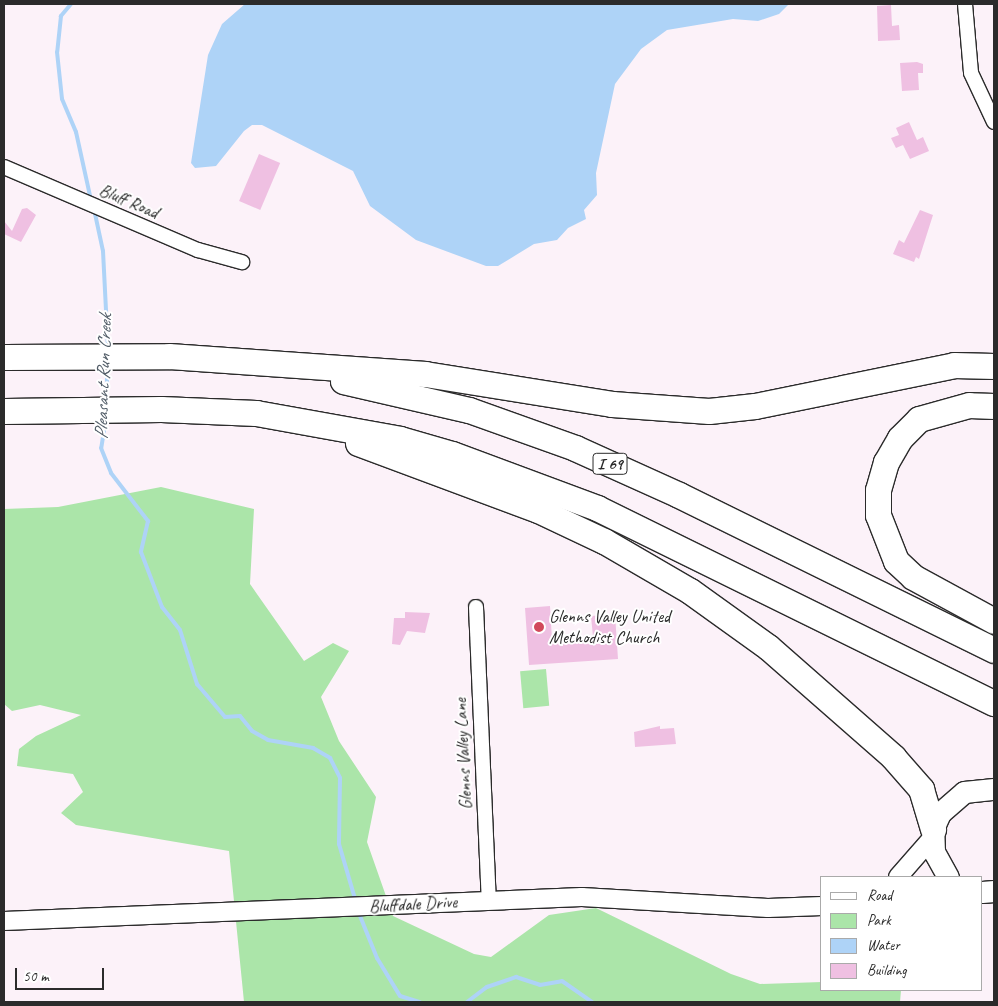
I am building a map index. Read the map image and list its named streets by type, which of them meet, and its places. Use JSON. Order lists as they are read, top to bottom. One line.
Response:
{"streets":{"highway":["I 69"],"street":["Bluff Road","Glenns Valley Lane","Bluffdale Drive"]},"crossings":[["Glenns Valley Lane","Bluffdale Drive"]],"water":["Pleasant Run Creek"],"places":["Glenns Valley United Methodist Church"],"legend":["Road","Park","Water","Building"],"scale_bar":"50 m"}
